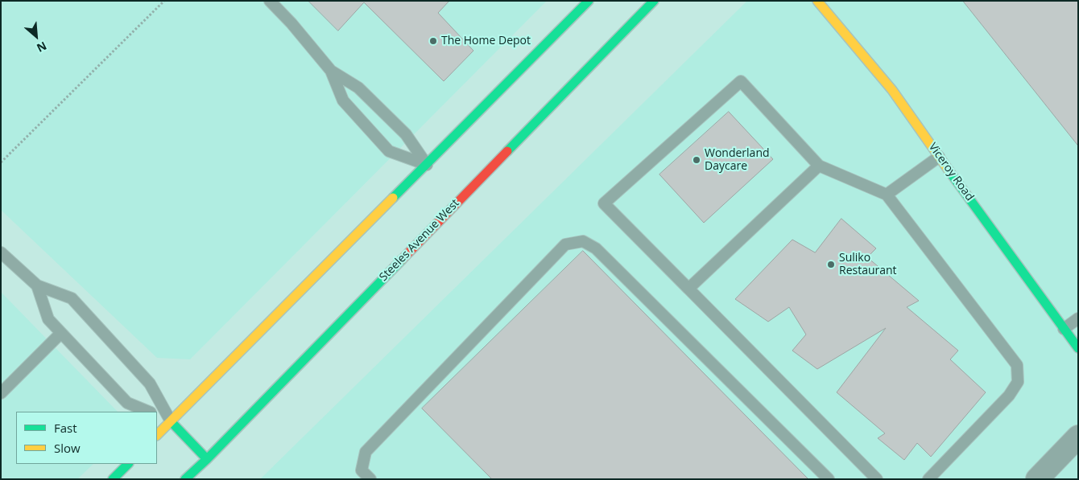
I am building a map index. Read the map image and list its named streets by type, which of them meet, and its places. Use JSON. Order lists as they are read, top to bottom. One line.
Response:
{"streets":{"main road":["Viceroy Road","Steeles Avenue West"]},"places":["The Home Depot","Wonderland Daycare","Suliko Restaurant"],"legend":["Fast","Slow"],"north":"bottom right"}
